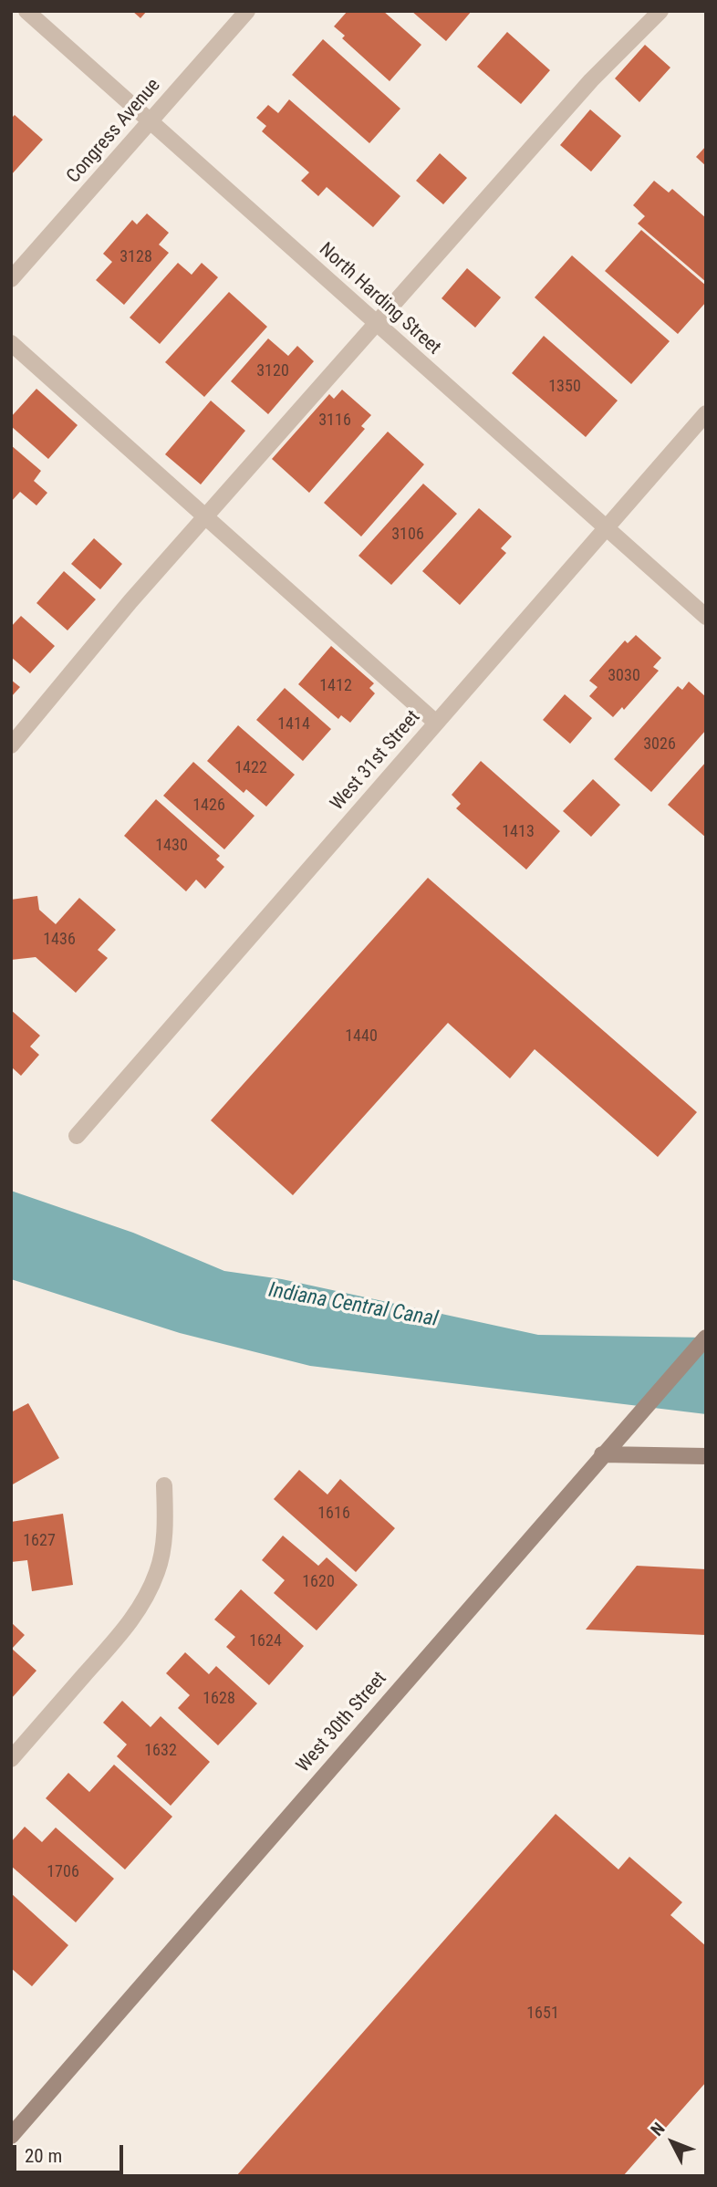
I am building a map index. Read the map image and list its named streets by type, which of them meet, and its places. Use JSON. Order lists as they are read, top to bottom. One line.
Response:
{"streets":{"main road":["West 30th Street"],"street":["Congress Avenue","North Harding Street","West 31st Street"]},"crossings":[["Congress Avenue","North Harding Street"],["North Harding Street","West 31st Street"]],"water":["Indiana Central Canal"],"house_numbers":["3128","3120","1350","3116","3106","3030","1412","1414","3026","1422","1426","1413","1430","1436","1440","1616","1627","1620","1624","1628","1632","1706","1651"],"scale_bar":"20 m","north":"top left"}
